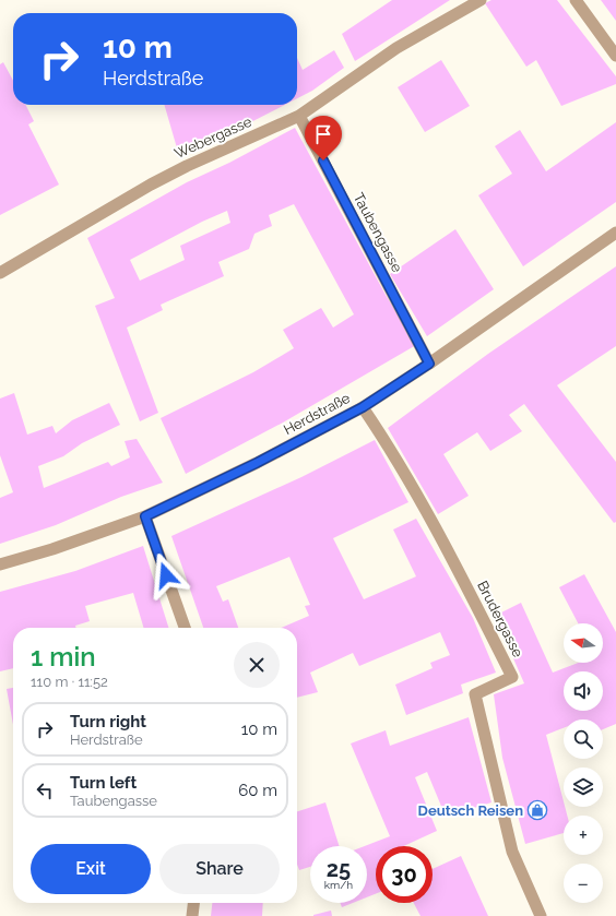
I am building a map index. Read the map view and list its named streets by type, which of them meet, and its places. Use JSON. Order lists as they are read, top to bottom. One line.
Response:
{"streets":{"street":["Webergasse","Taubengasse","Herdstraße","Brudergasse"]},"crossings":[["Webergasse","Taubengasse"],["Taubengasse","Herdstraße"],["Herdstraße","Brudergasse"]],"places":{"shop":["Deutsch Reisen"]},"north":"left","page":{"turn":["10 m","Herdstraße"],"map_buttons":["+","−"],"heading":["1 min","110 m · 11:52"],"list":[{"name":"Turn right","note":"Herdstraße","value":"10 m"},{"name":"Turn left","note":"Taubengasse","value":"60 m"}],"buttons":["Exit","Share"],"speed":"25 km/h","limit":"30"}}
